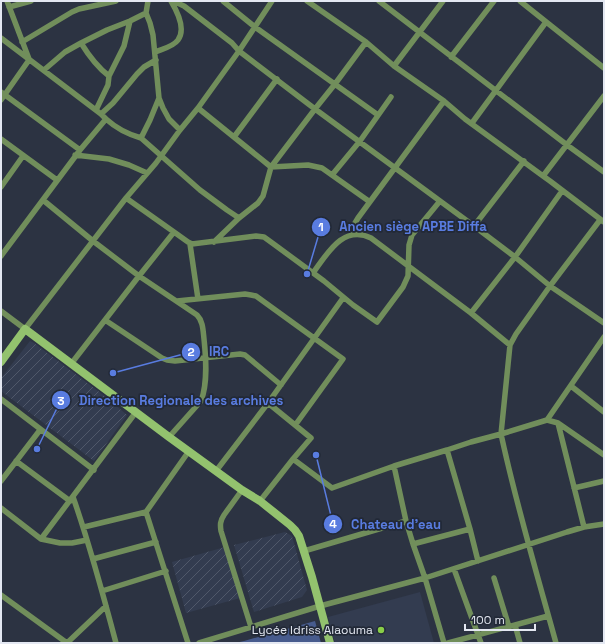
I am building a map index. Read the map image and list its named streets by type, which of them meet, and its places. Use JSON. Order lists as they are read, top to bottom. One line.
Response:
{"places":["Ancien siège APBE Diffa","IRC","Direction Regionale des archives","Chateau d'eau","Lycée Idriss Alaouma"],"scale_bar":"100 m"}
